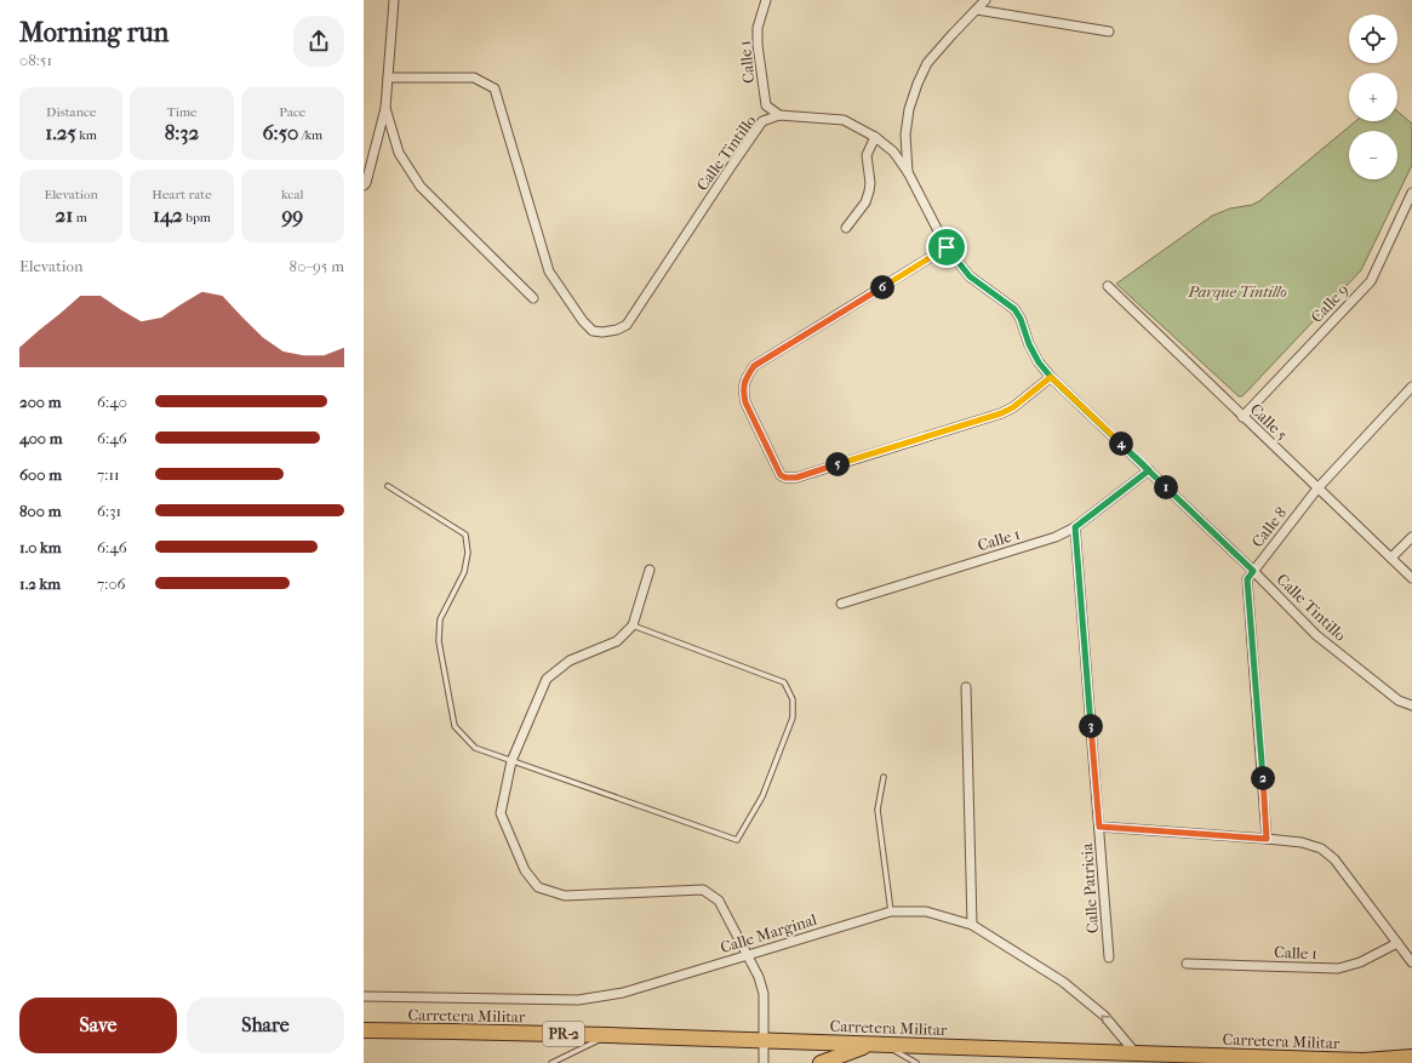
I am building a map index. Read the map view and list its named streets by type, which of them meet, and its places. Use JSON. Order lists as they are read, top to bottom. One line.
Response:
{"streets":{"main road":["Carretera Militar","PR-2"],"street":["Calle 1","Calle Tintillo","Calle 9","Calle 5","Calle 8","Calle Patricia","Calle Marginal"]},"crossings":[["Calle 1","Calle Tintillo"],["Calle 1","Calle Patricia"],["Calle Tintillo","Calle 8"],["Calle 9","Calle 5"],["Calle 5","Calle 8"],["Calle Marginal","Carretera Militar"]],"parks":["Parque Tintillo"],"page":{"heading":["Morning run","08:51"],"map_buttons":["+","−"],"stats":[["Distance","1.25 km"],["Time","8:32"],["Pace","6:50 /km"],["Elevation","21 m"],["Heart rate","142 bpm"],["kcal","99"]],"chart":["Elevation","80–95 m"],"pins":["6","4","5","1","3","2"],"list":[{"name":"200 m","note":"6:40"},{"name":"400 m","note":"6:46"},{"name":"600 m","note":"7:11"},{"name":"800 m","note":"6:31"},{"name":"1.0 km","note":"6:46"},{"name":"1.2 km","note":"7:06"}],"buttons":["Save","Share"]}}
